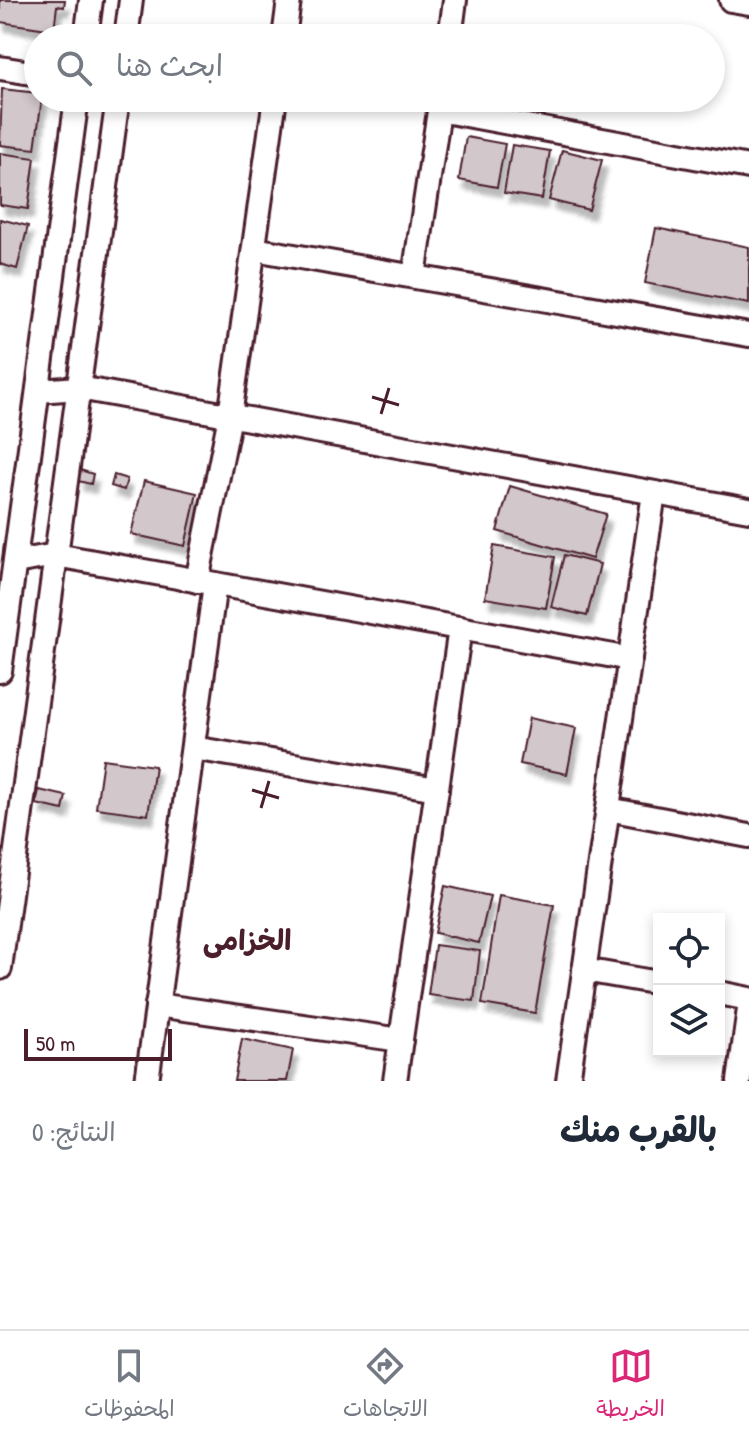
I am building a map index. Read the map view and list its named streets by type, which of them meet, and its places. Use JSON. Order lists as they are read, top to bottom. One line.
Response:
{"districts":["الخزامى"],"scale_bar":"50 m","page":{"search":"ابحث هنا","scale":"50 m","heading":["بالقرب منك","النتائج: 0"],"nav":["الخريطة","الاتجاهات","المحفوظات"]}}
